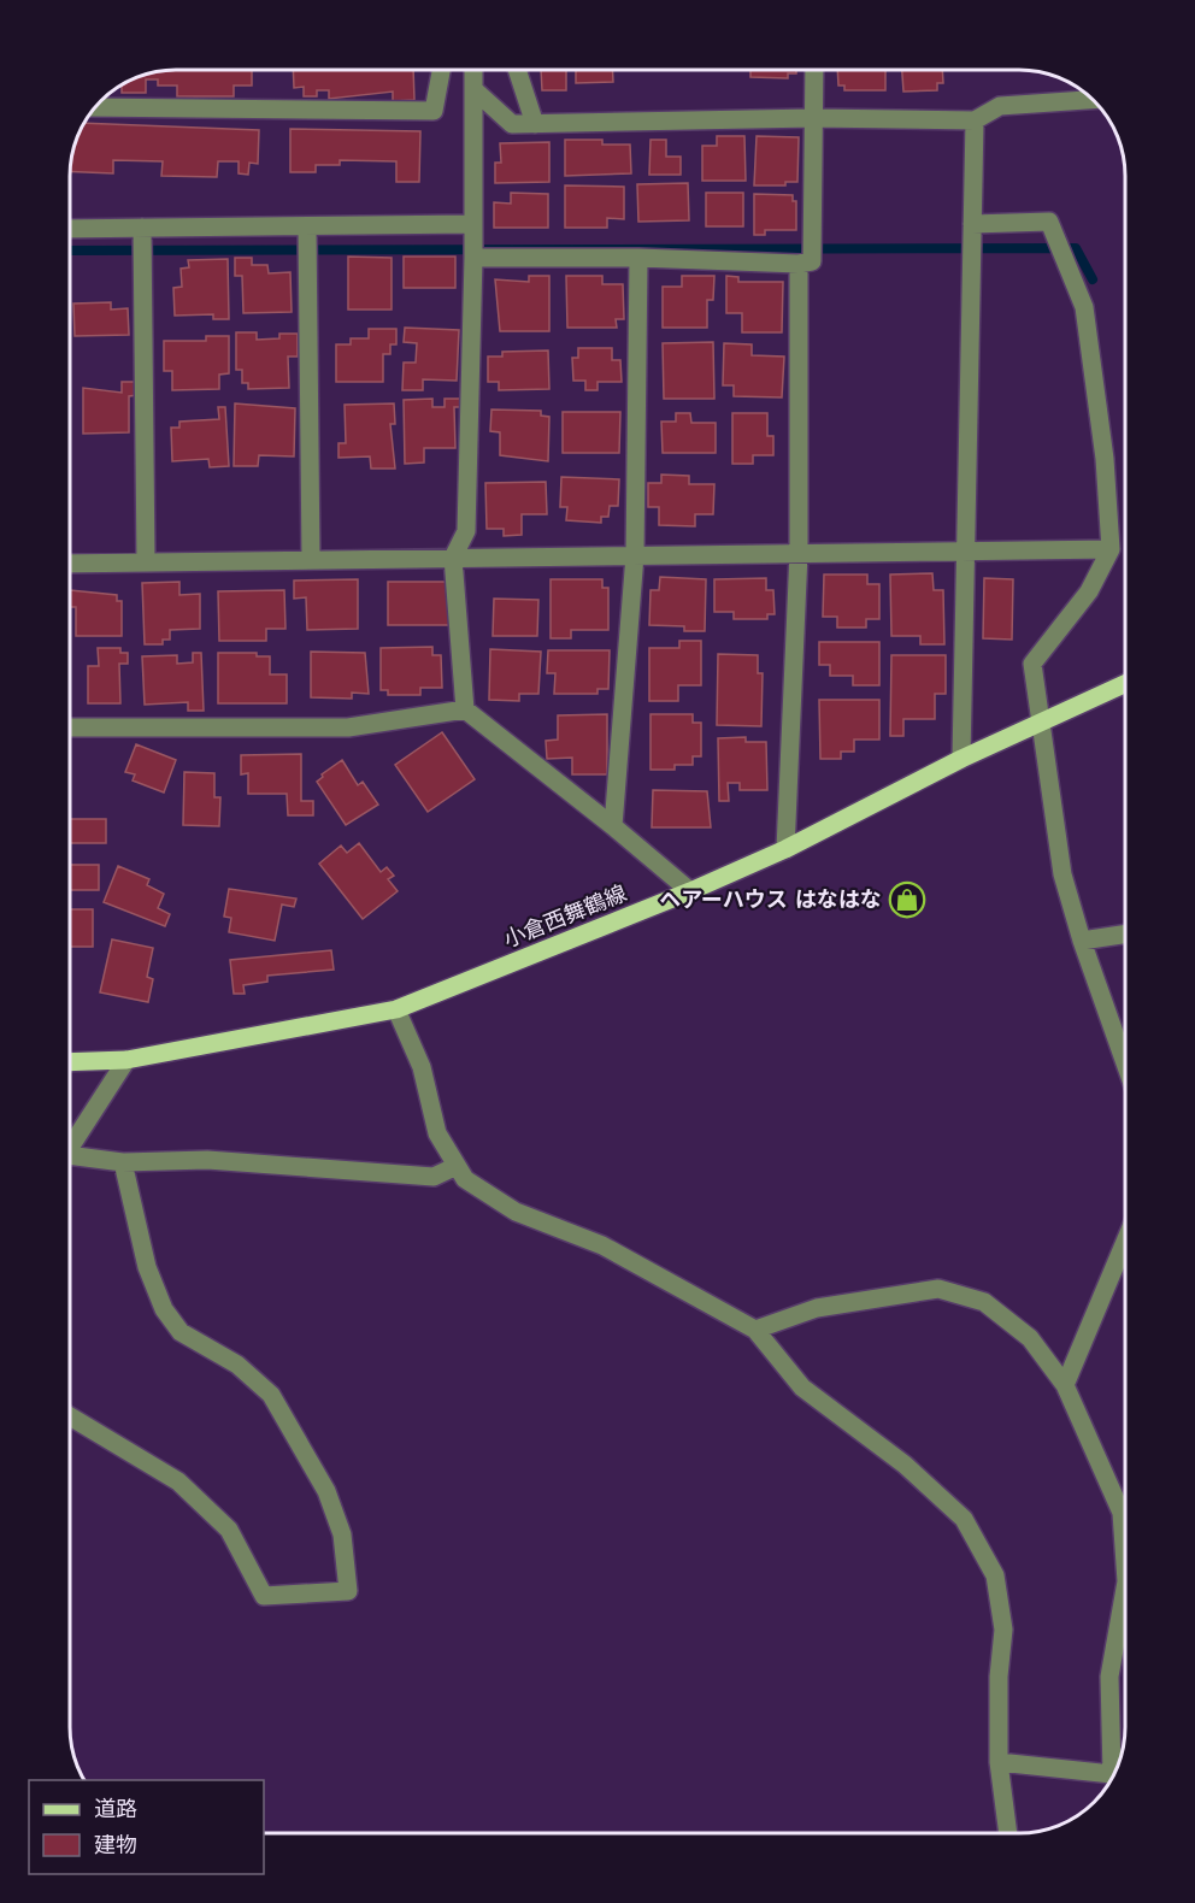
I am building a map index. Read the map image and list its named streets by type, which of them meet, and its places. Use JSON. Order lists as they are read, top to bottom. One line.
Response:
{"streets":{"main road":["小倉西舞鶴線"]},"places":{"shop":["ヘアーハウス はなはな"]},"legend":["道路","建物"]}
